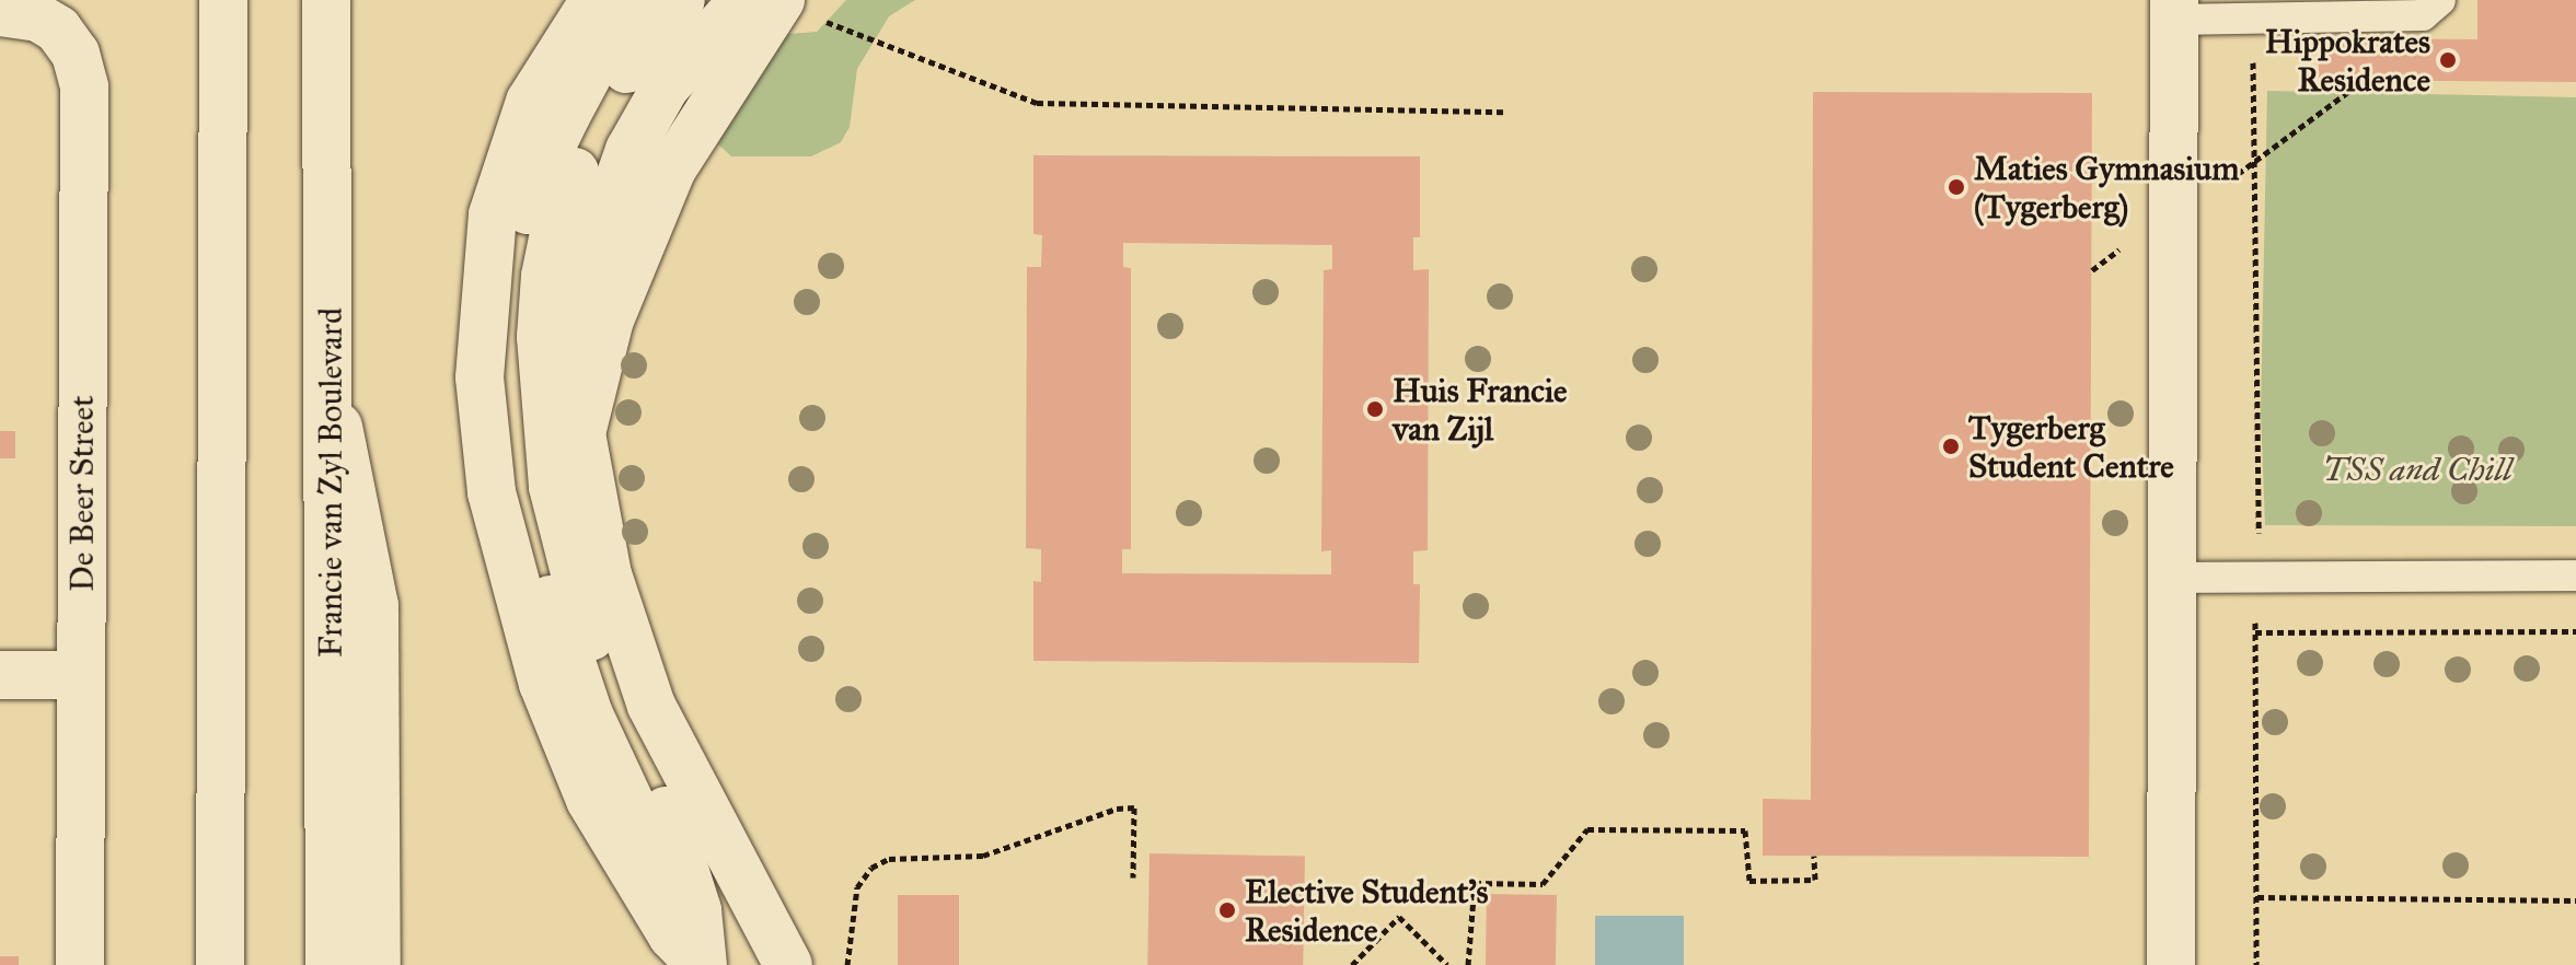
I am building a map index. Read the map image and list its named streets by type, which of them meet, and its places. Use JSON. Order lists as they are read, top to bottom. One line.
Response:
{"streets":{"street":["Francie van Zyl Boulevard","De Beer Street"]},"parks":["TSS and Chill"],"places":["Hippokrates Residence","Maties Gymnasium (Tygerberg)","Huis Francie van Zijl","Tygerberg Student Centre","Elective Student's Residence"]}
